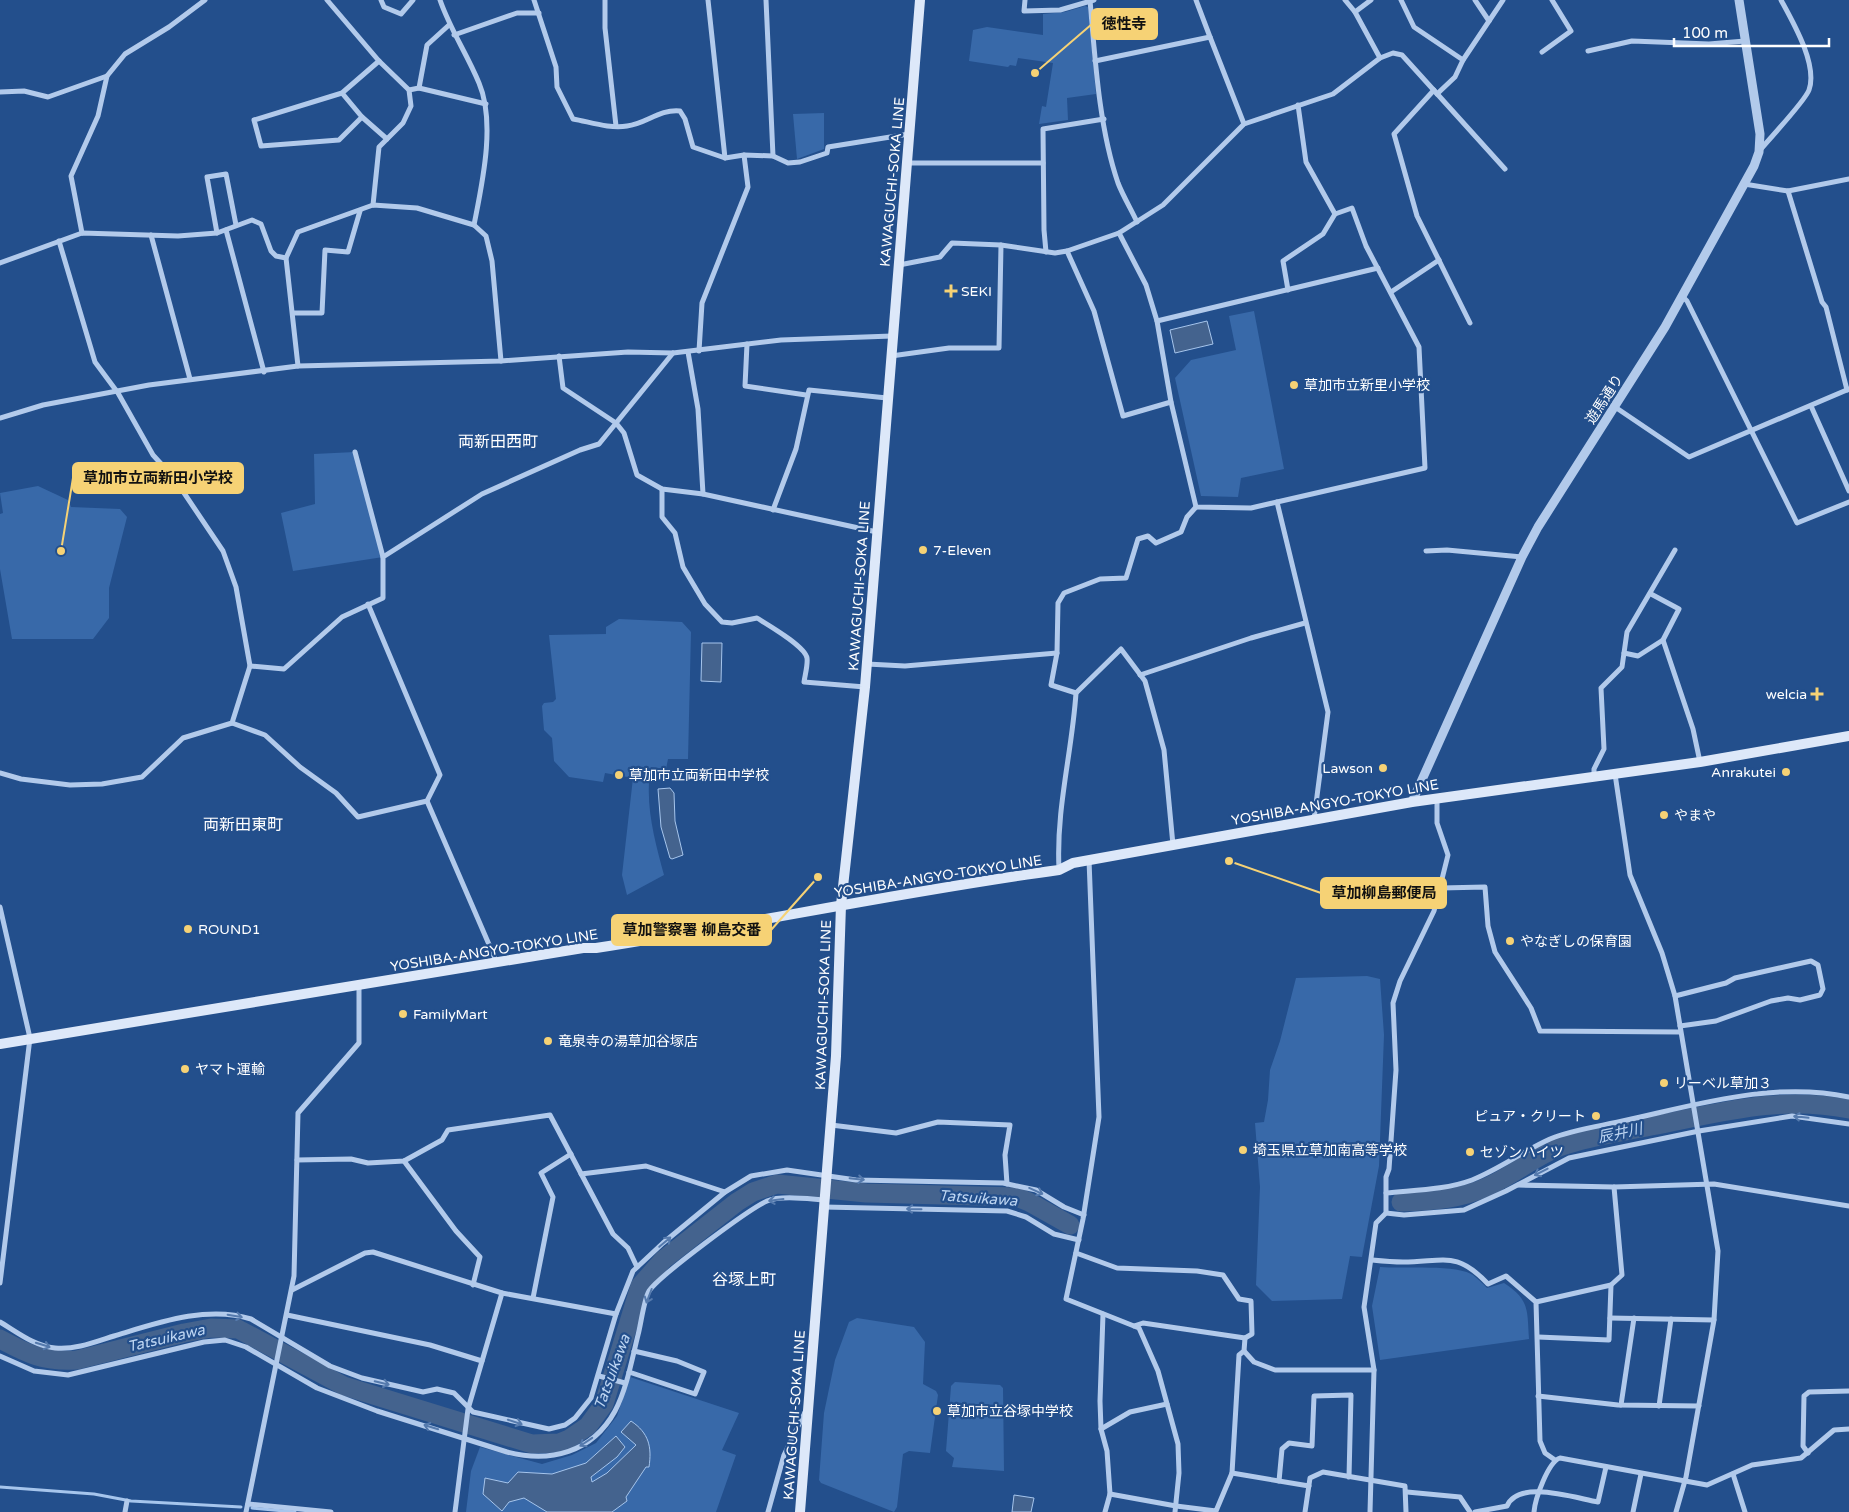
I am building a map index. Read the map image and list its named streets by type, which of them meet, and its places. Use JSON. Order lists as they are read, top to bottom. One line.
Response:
{"streets":{"main road":["KAWAGUCHI-SOKA LINE","YOSHIBA-ANGYO-TOKYO LINE"],"street":["遊馬通り"]},"crossings":[["KAWAGUCHI-SOKA LINE","YOSHIBA-ANGYO-TOKYO LINE"],["遊馬通り","YOSHIBA-ANGYO-TOKYO LINE"]],"districts":["両新田西町","両新田東町","谷塚上町"],"water":["辰井川","Tatsuikawa"],"places":{"other":["徳性寺","草加市立新里小学校","7-Eleven","草加市立両新田小学校","Lawson","Anrakutei","草加市立両新田中学校","やまや","草加柳島郵便局","草加警察署 柳島交番","ROUND1","やなぎしの保育園","FamilyMart","竜泉寺の湯草加谷塚店","ヤマト運輸","リーベル草加３","ピュア・クリート","埼玉県立草加南高等学校","セゾンハイツ","草加市立谷塚中学校"],"health":["SEKI","welcia"]},"scale_bar":"100 m"}
